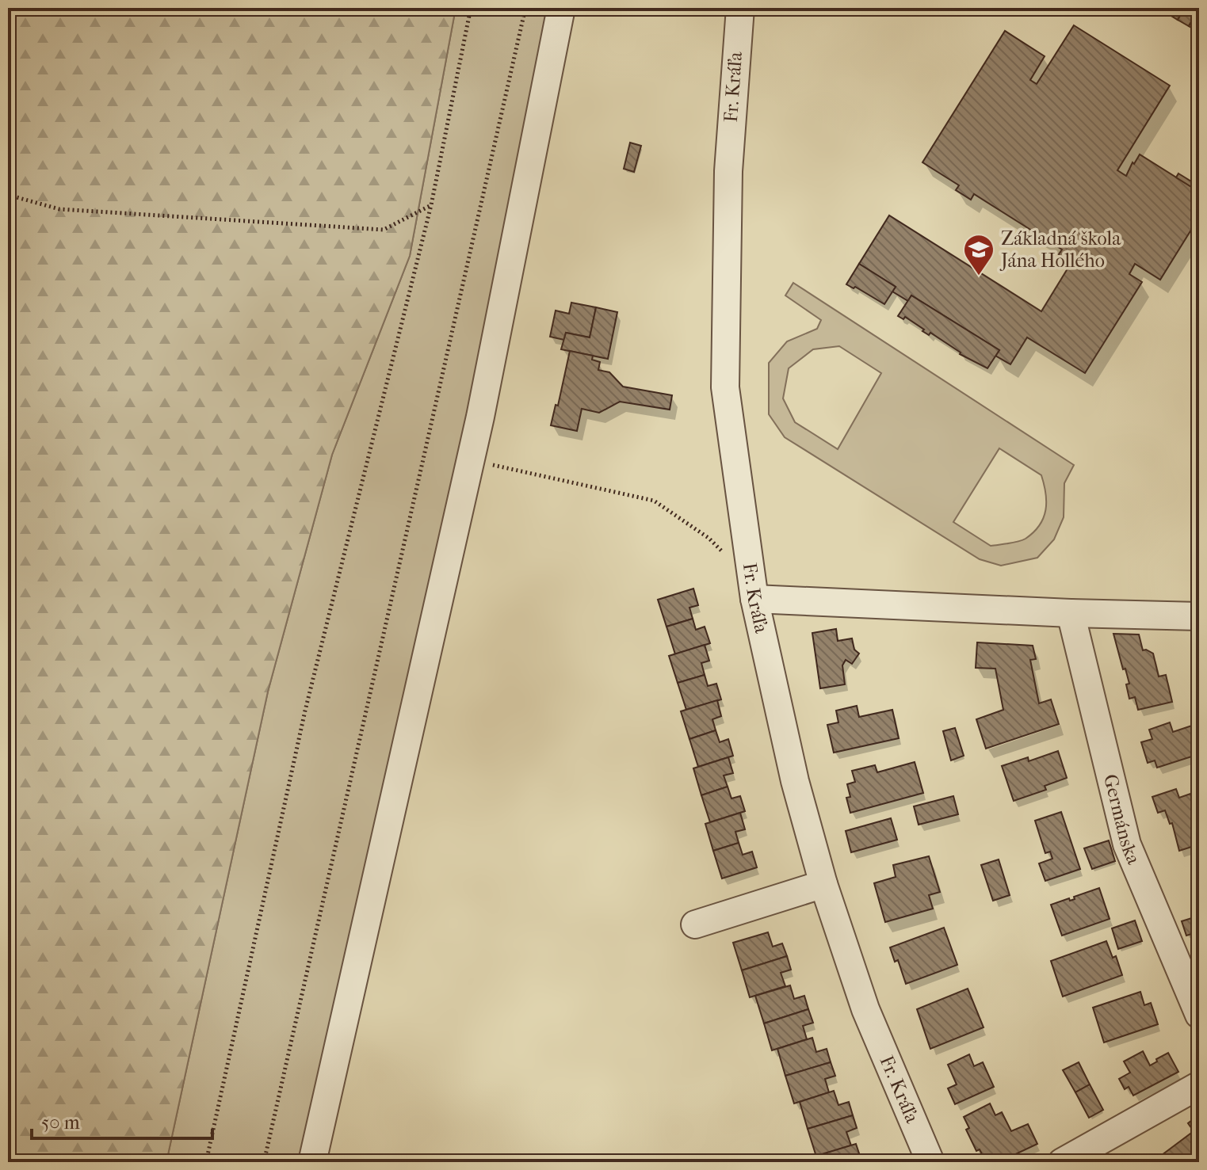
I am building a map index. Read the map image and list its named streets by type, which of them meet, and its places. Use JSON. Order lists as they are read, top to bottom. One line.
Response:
{"streets":{"street":["Fr. Kráľa","Germánska"]},"places":{"school or university":["Základná škola Jána Hollého"]},"scale_bar":"50 m"}
